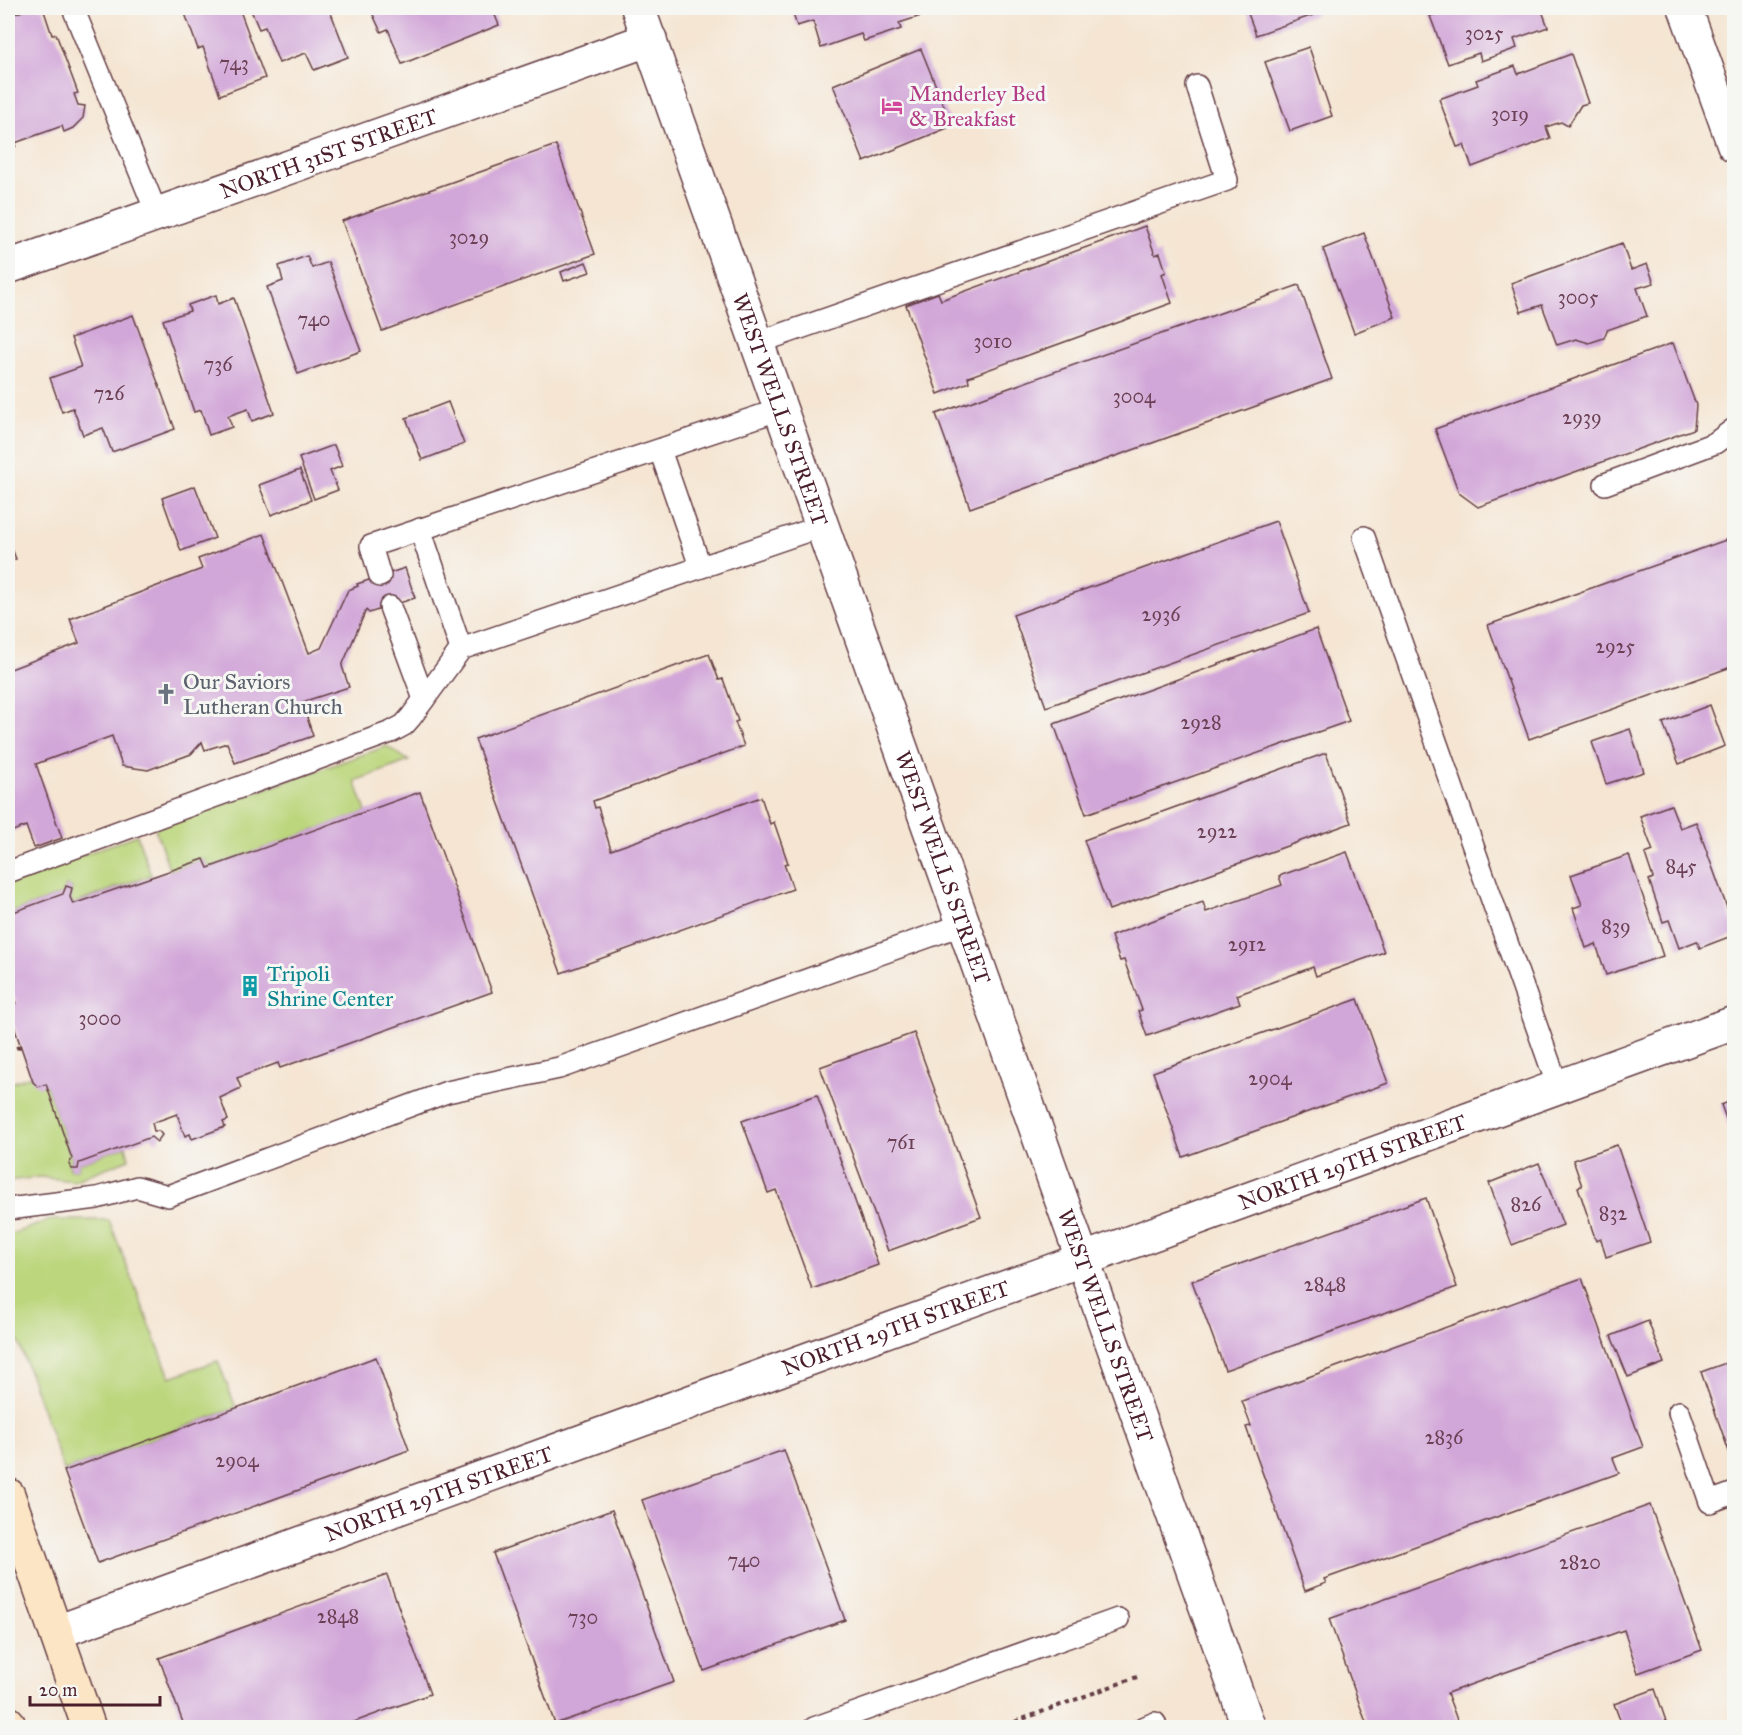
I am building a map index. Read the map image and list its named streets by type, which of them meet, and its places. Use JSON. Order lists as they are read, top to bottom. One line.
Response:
{"streets":{"street":["NORTH 31ST STREET","WEST WELLS STREET","NORTH 29TH STREET"]},"crossings":[["NORTH 31ST STREET","WEST WELLS STREET"],["WEST WELLS STREET","NORTH 29TH STREET"]],"places":{"hotel":["Manderley Bed & Breakfast"],"church":["Our Saviors Lutheran Church"],"building":["Tripoli Shrine Center"]},"house_numbers":["3025","743","3019","3029","3005","740","3010","736","726","3004","2939","2936","2925","2928","2922","845","839","2912","3000","2904","761","826","832","2848","2836","2904","740","2820","2848","730"],"scale_bar":"20 m"}
